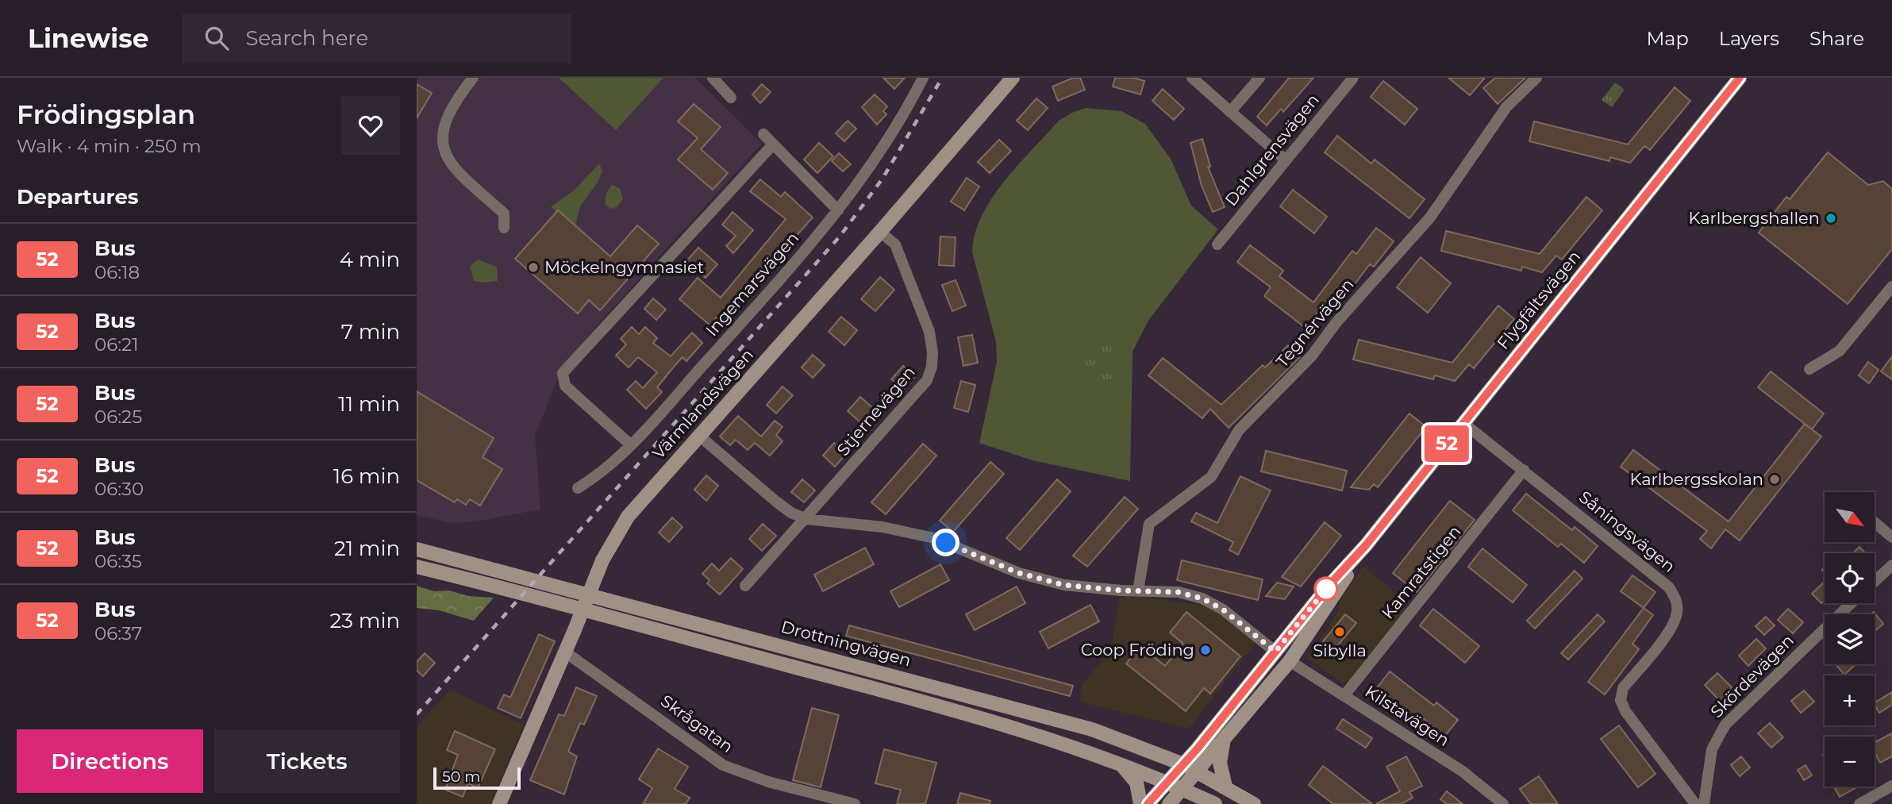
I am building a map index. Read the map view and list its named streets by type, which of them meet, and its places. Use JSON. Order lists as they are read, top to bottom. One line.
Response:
{"streets":{"street":["Dahlgrensvägen","Ingemarsvägen","Flygfältsvägen","Tegnérvägen","Värmlandsvägen","Stjernevägen","Såningsvägen","Kamratstigen","Drottningvägen","Skördevägen","Kilstavägen","Skrågatan"]},"crossings":[["Flygfältsvägen","Såningsvägen"],["Flygfältsvägen","Drottningvägen"],["Flygfältsvägen","Kilstavägen"],["Värmlandsvägen","Stjernevägen"],["Värmlandsvägen","Skrågatan"],["Såningsvägen","Kamratstigen"],["Kamratstigen","Kilstavägen"]],"places":["Karlbergshallen","Möckelngymnasiet","Karlbergsskolan","Sibylla","Coop Fröding"],"lines":["bus line 52"],"scale_bar":"50 m","north":"bottom right","page":{"header":"Linewise","search":"Search here","nav":["Map","Layers","Share"],"heading":[["Frödingsplan","Walk · 4 min · 250 m"],"Departures"],"on_map":"52","list":[{"mark":"52","name":"Bus","note":"06:18","value":"4 min"},{"mark":"52","name":"Bus","note":"06:21","value":"7 min"},{"mark":"52","name":"Bus","note":"06:25","value":"11 min"},{"mark":"52","name":"Bus","note":"06:30","value":"16 min"},{"mark":"52","name":"Bus","note":"06:35","value":"21 min"},{"mark":"52","name":"Bus","note":"06:37","value":"23 min"}],"map_buttons":["+","−"],"buttons":["Directions","Tickets"],"scale":"50 m"}}
